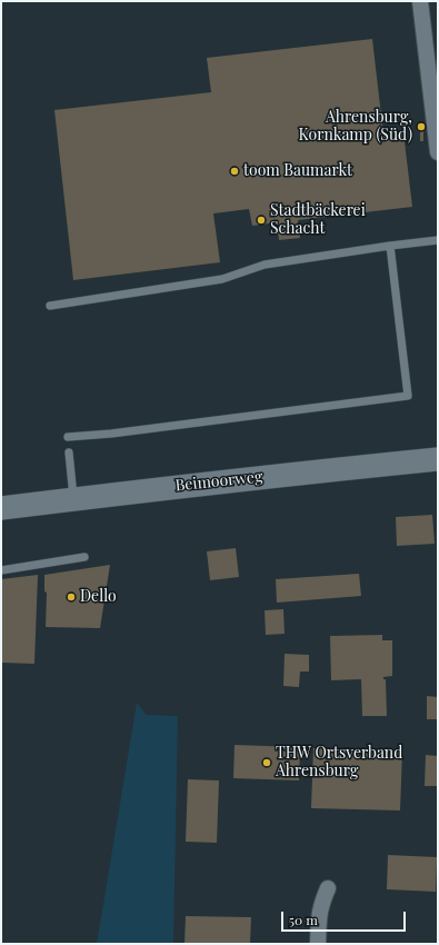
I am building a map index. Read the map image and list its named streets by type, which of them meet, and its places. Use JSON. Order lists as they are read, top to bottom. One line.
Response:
{"streets":{"main road":["Beimoorweg"]},"places":["Ahrensburg, Kornkamp (Süd)","toom Baumarkt","Stadtbäckerei Schacht","Dello","THW Ortsverband Ahrensburg"],"scale_bar":"50 m"}
